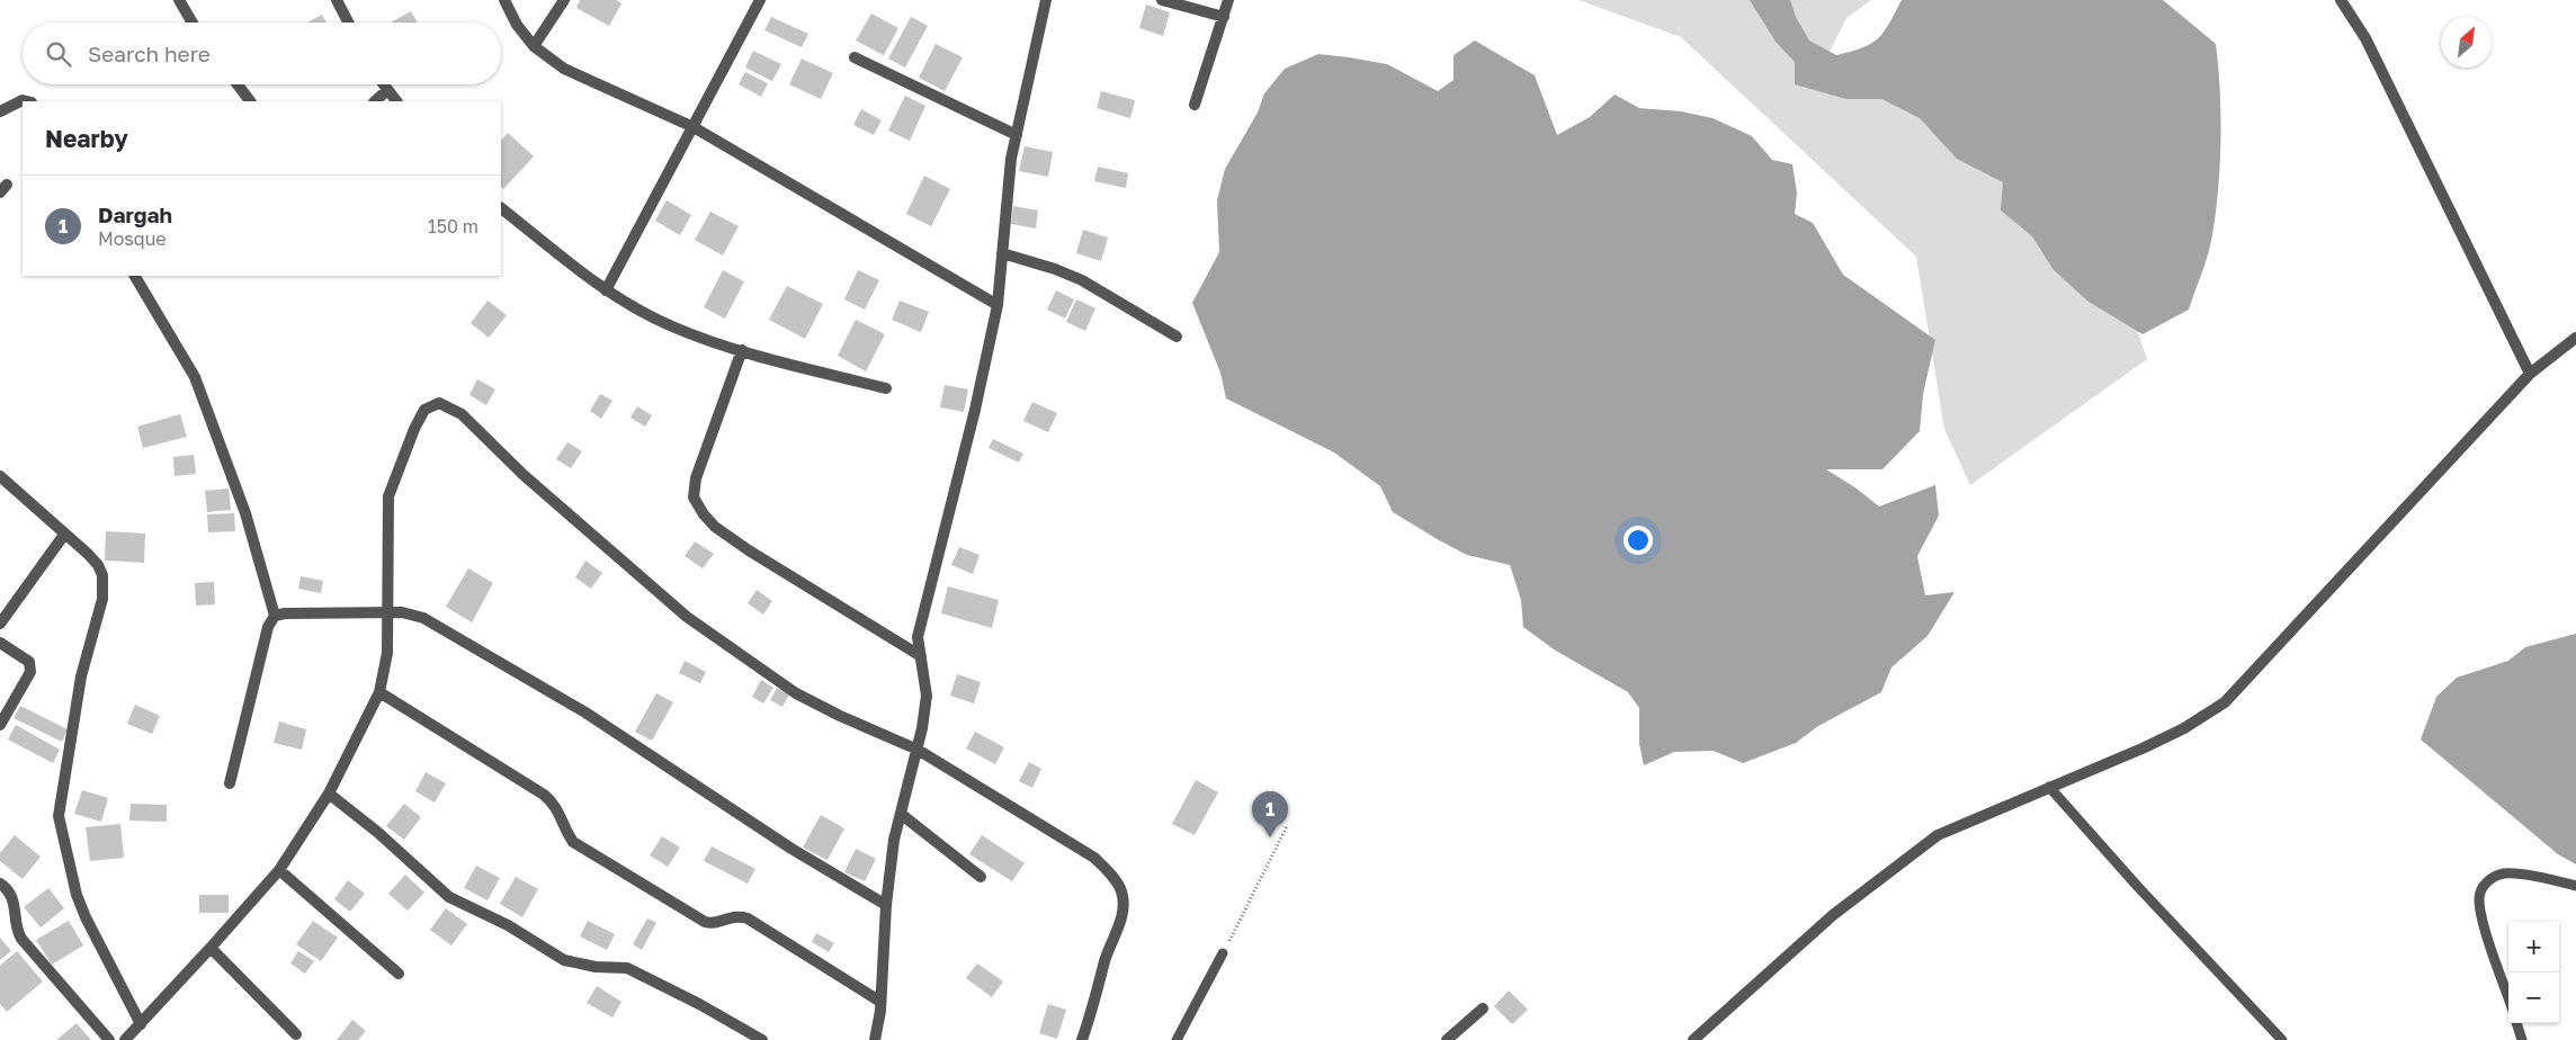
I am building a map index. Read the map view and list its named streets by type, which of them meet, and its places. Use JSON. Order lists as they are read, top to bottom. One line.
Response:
{"north":"top right","page":{"search":"Search here","heading":"Nearby","list":[{"mark":"1","name":"Dargah","note":"Mosque","value":"150 m"}],"pins":"1","map_buttons":["+","−"]}}
